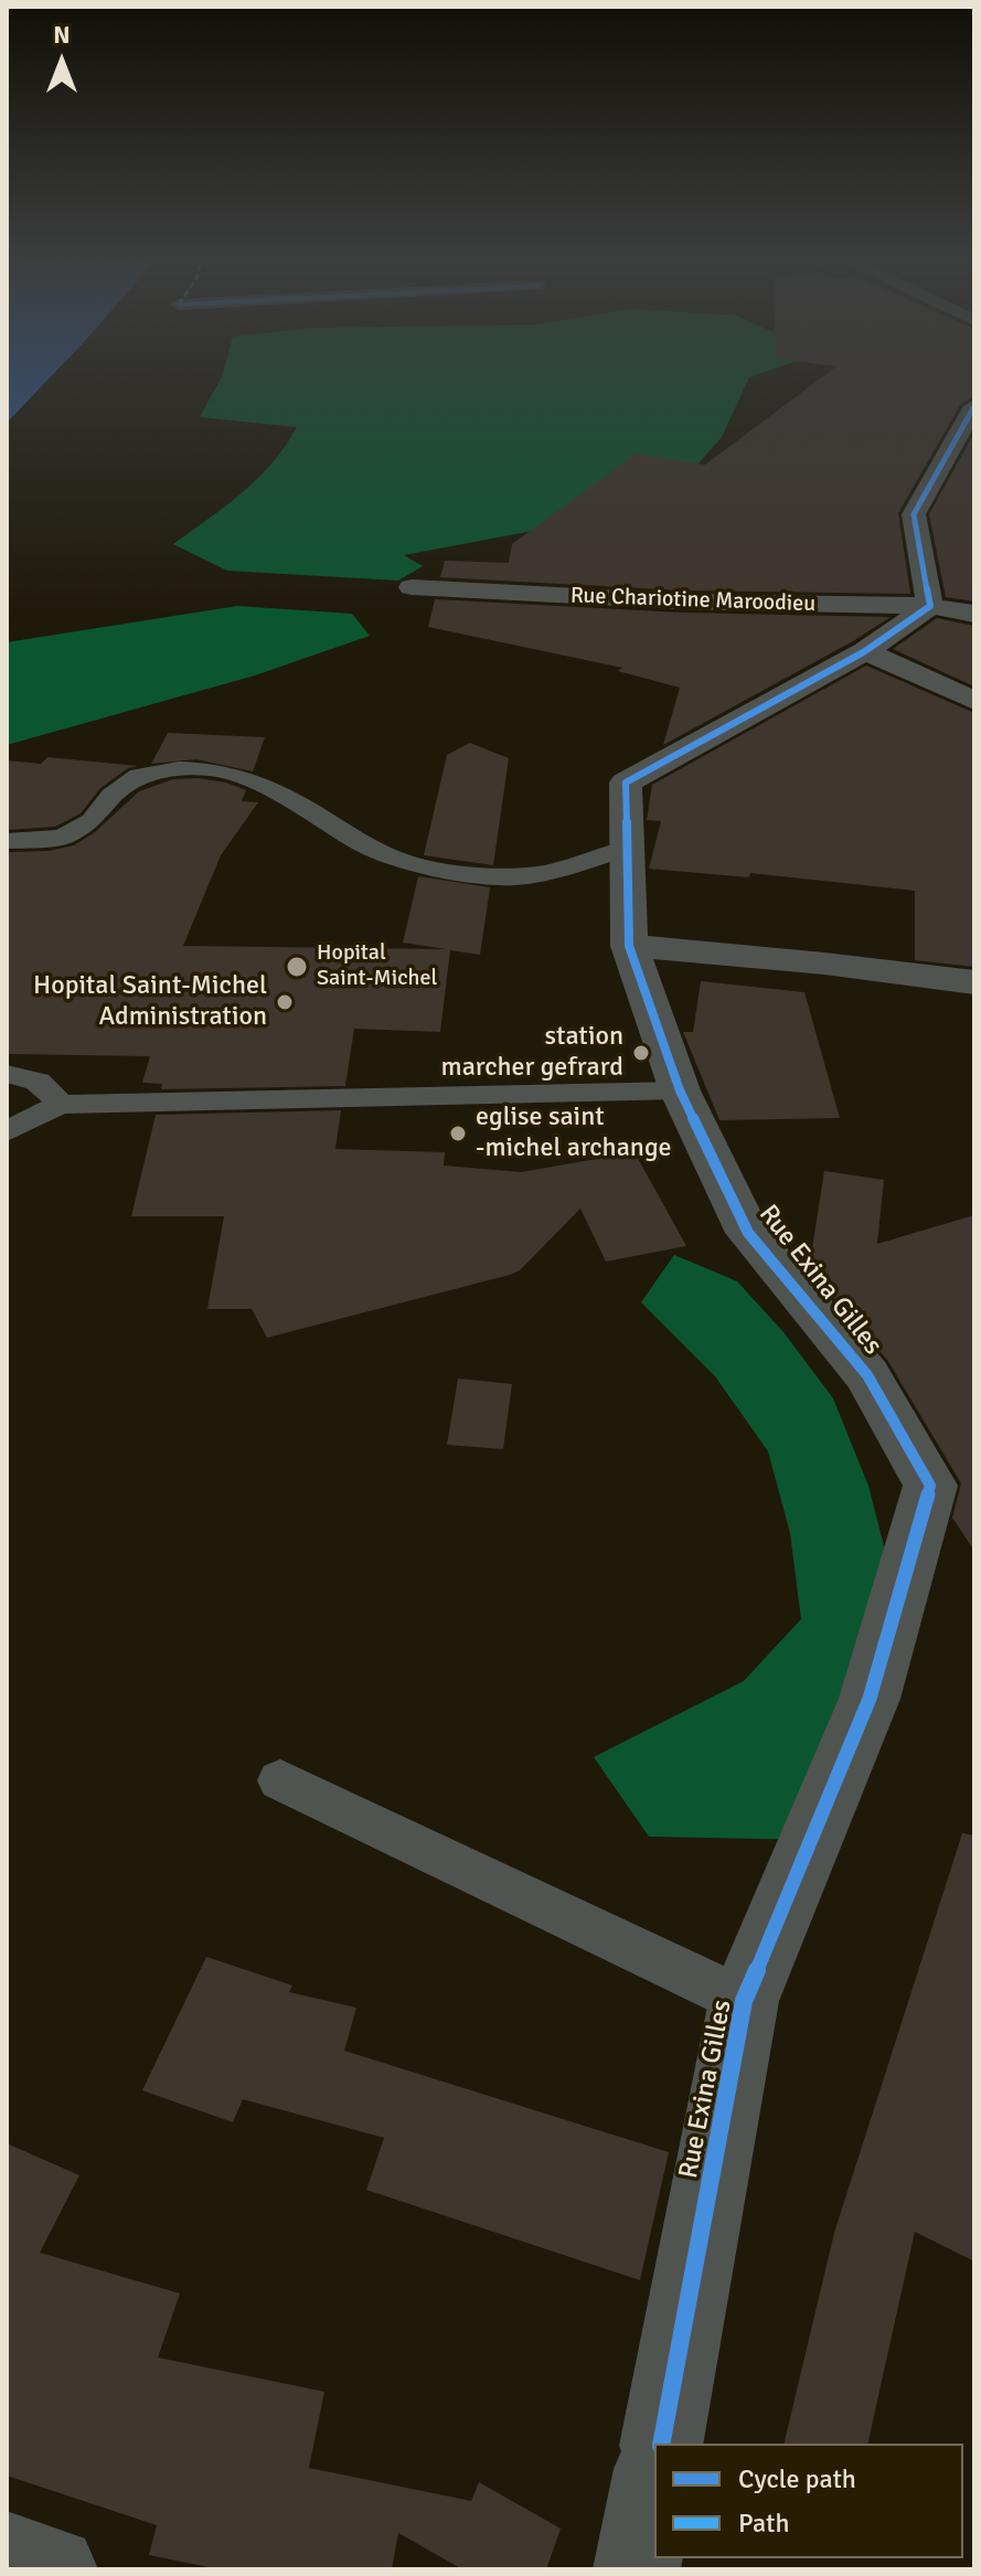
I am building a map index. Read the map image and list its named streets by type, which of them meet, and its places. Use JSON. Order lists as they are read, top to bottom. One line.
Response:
{"streets":{"street":["Rue Chariotine Maroodieu","Rue Exina Gilles"]},"crossings":[["Rue Chariotine Maroodieu","Rue Exina Gilles"]],"places":["Hopital Saint-Michel","Hopital Saint-Michel Administration","station marcher gefrard","eglise saint -michel archange"],"legend":["Cycle path","Path"],"north":"top"}
